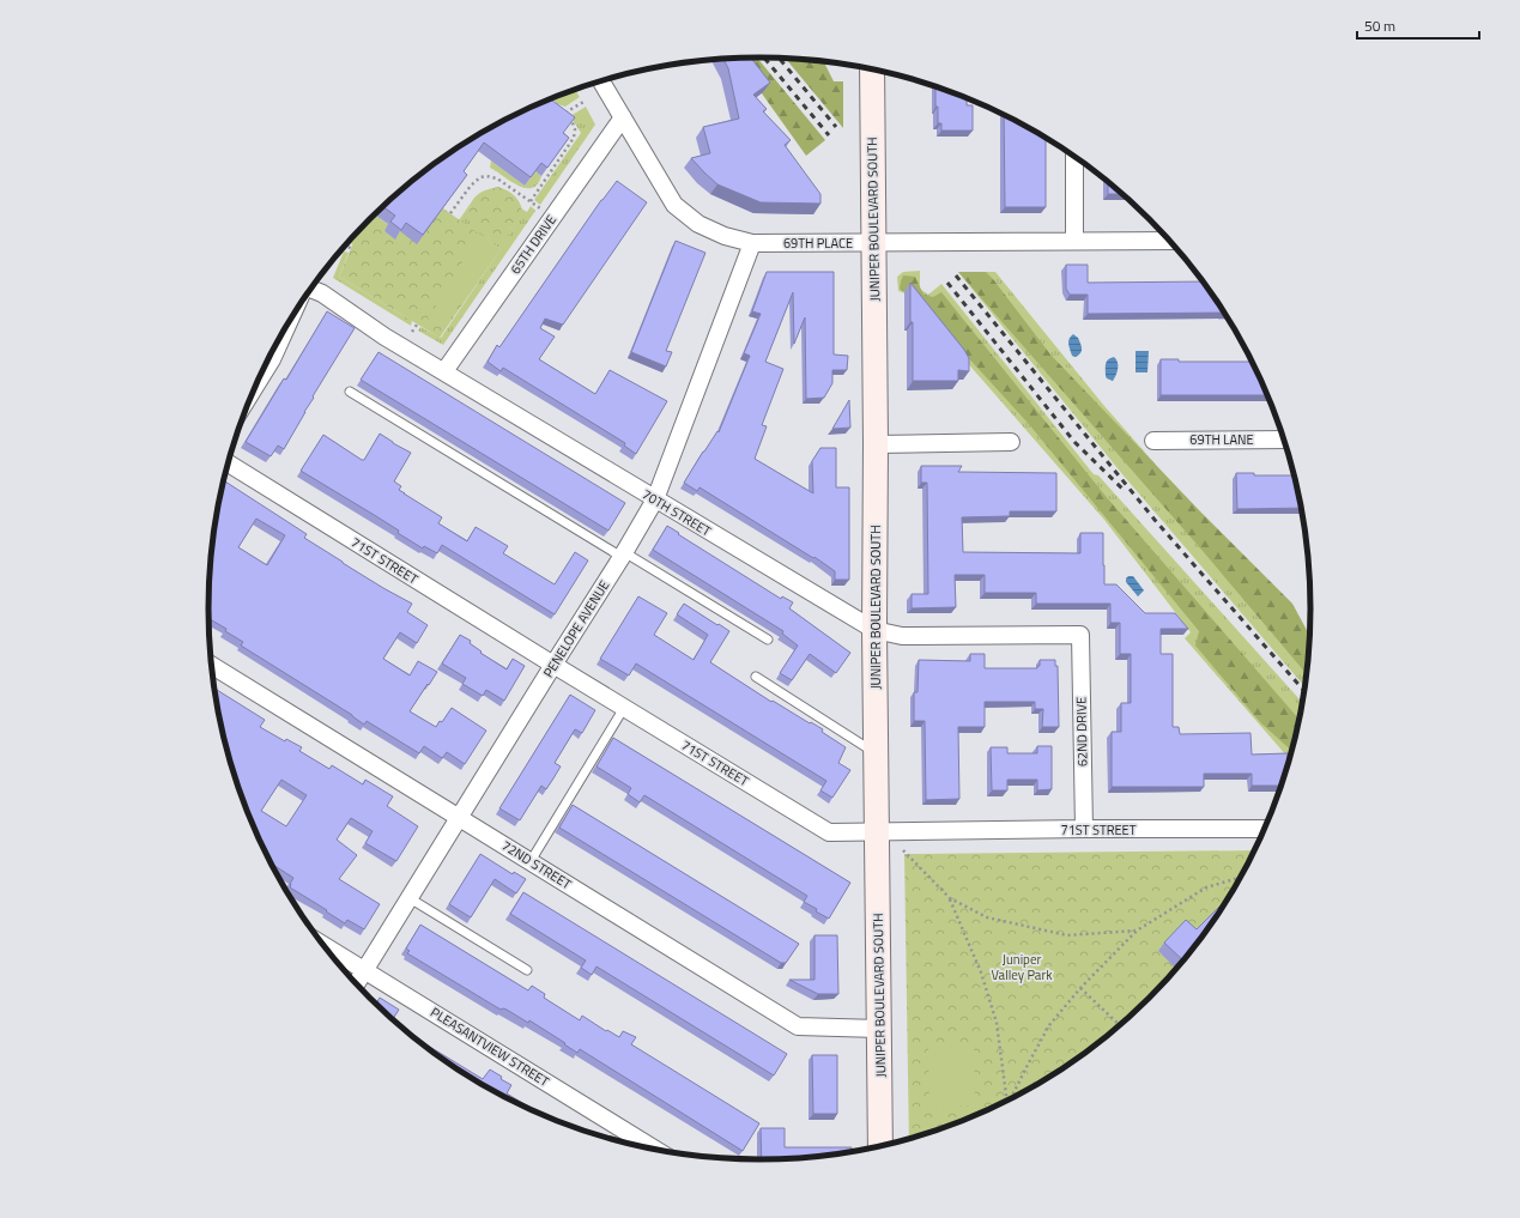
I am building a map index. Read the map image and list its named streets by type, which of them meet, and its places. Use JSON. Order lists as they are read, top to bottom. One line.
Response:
{"streets":{"street":["JUNIPER BOULEVARD SOUTH","69TH PLACE","65TH DRIVE","69TH LANE","70TH STREET","71ST STREET","PENELOPE AVENUE","62ND DRIVE","72ND STREET","PLEASANTVIEW STREET"]},"crossings":[["JUNIPER BOULEVARD SOUTH","69TH PLACE"],["JUNIPER BOULEVARD SOUTH","70TH STREET"],["JUNIPER BOULEVARD SOUTH","71ST STREET"],["JUNIPER BOULEVARD SOUTH","72ND STREET"],["69TH PLACE","65TH DRIVE"],["69TH PLACE","PENELOPE AVENUE"],["65TH DRIVE","70TH STREET"],["70TH STREET","PENELOPE AVENUE"],["70TH STREET","62ND DRIVE"],["71ST STREET","PENELOPE AVENUE"],["71ST STREET","62ND DRIVE"],["PENELOPE AVENUE","72ND STREET"],["PENELOPE AVENUE","PLEASANTVIEW STREET"]],"parks":["Juniper Valley Park"],"scale_bar":"50 m"}
